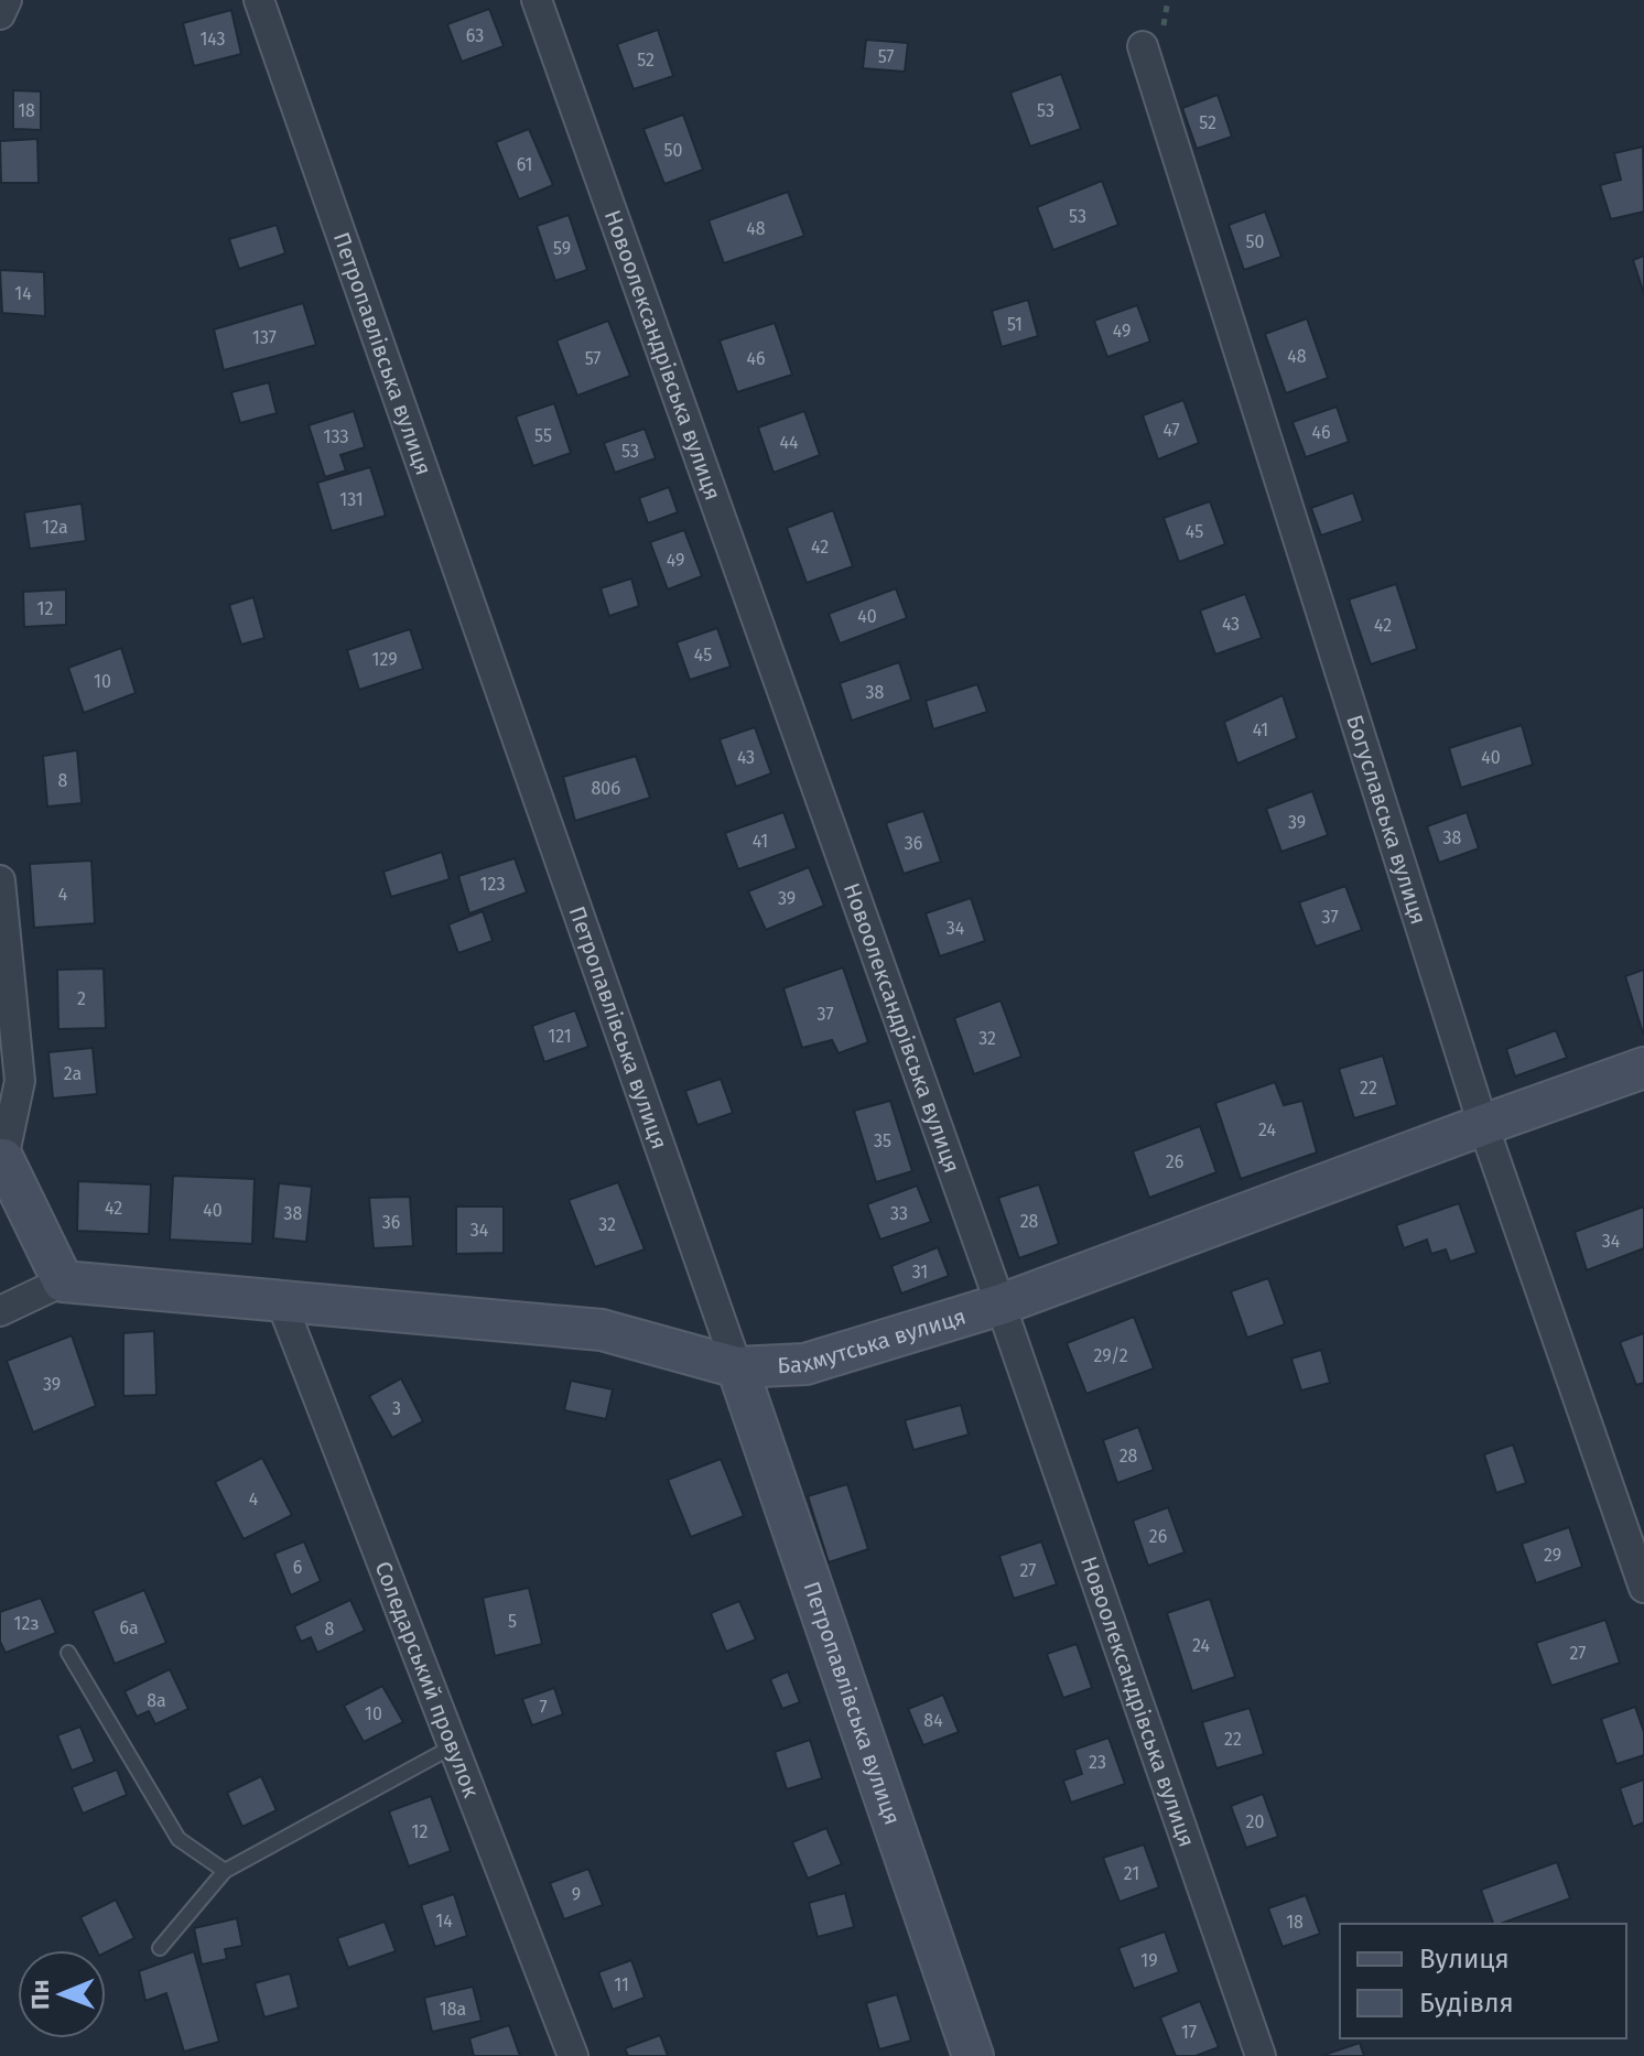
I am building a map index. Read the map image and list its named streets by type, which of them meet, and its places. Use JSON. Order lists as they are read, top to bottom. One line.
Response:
{"streets":{"street":["Петропавлівська вулиця","Новоолександрівська вулиця","Богуславська вулиця","Бахмутська вулиця","Соледарський провулок"]},"crossings":[["Петропавлівська вулиця","Бахмутська вулиця"],["Новоолександрівська вулиця","Бахмутська вулиця"],["Богуславська вулиця","Бахмутська вулиця"],["Бахмутська вулиця","Соледарський провулок"]],"house_numbers":["63","143","57","52","18","53","52","50","61","53","48","50","59","14","51","49","137","48","57","46","47","46","55","133","44","53","131","12а","45","42","49","12","40","43","42","45","129","10","38","41","43","40","8","80б","39","38","41","36","123","4","39","37","34","2","37","121","32","2а","22","24","35","26","42","40","38","33","28","36","32","34","34","31","29/2","39","3","28","4","26","29","6","27","5","12з","6а","8","24","27","8а","7","10","84","22","23","20","12","21","9","14","18","19","11","18а","17"],"legend":["Вулиця","Будівля"],"north":"left"}
